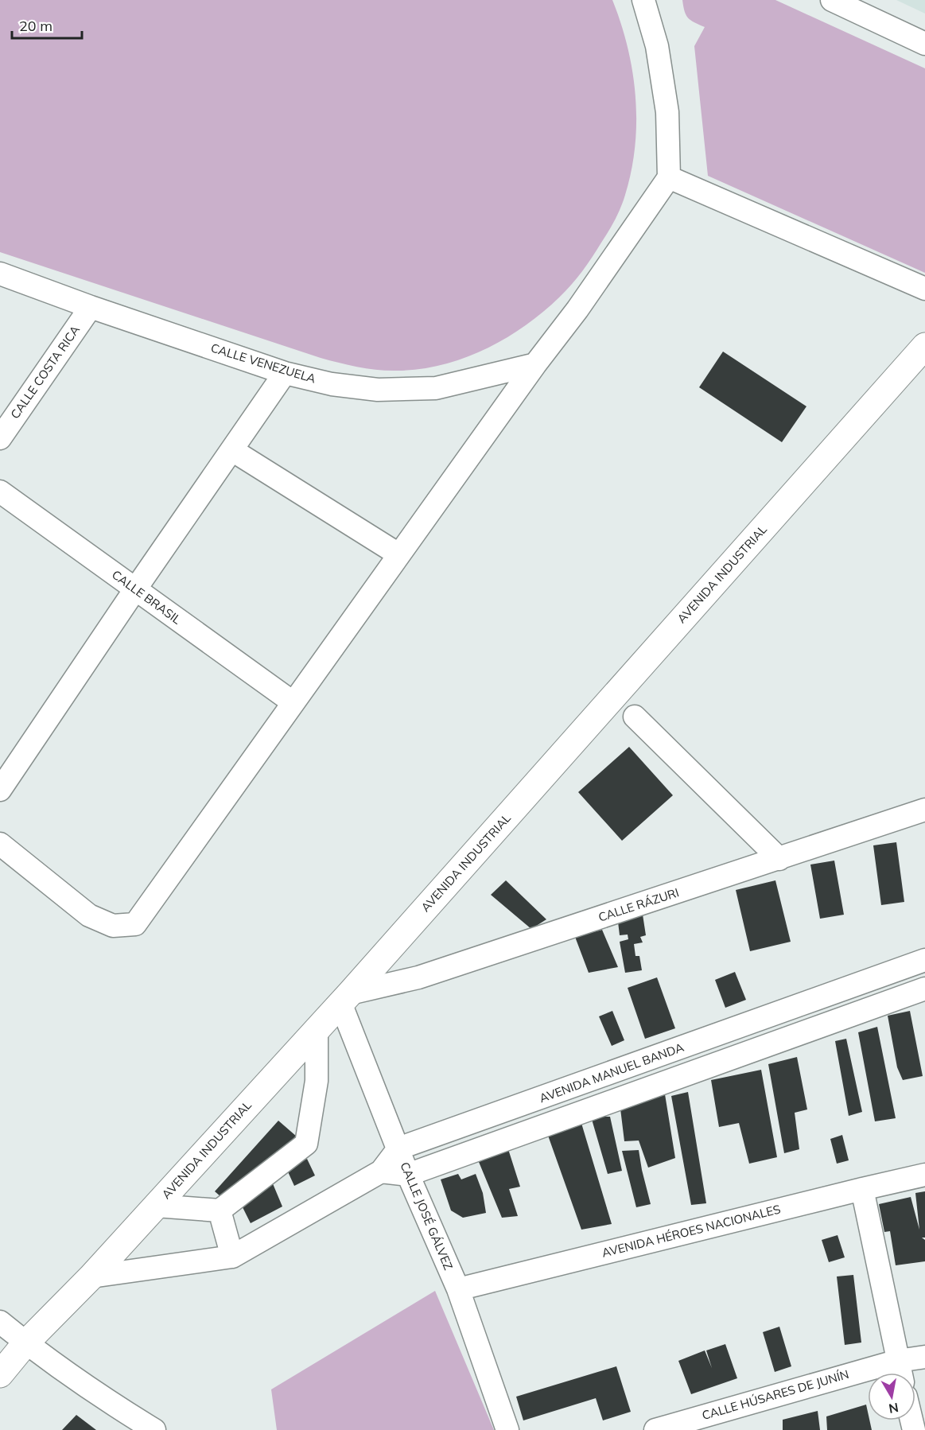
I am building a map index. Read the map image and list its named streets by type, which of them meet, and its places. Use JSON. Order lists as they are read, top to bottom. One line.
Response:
{"streets":{"highway":["AVENIDA INDUSTRIAL"],"street":["CALLE VENEZUELA","CALLE COSTA RICA","CALLE BRASIL","CALLE RÁZURI","AVENIDA MANUEL BANDA","CALLE JOSÉ GÁLVEZ","AVENIDA HÉROES NACIONALES","CALLE HÚSARES DE JUNÍN"]},"crossings":[["CALLE VENEZUELA","CALLE COSTA RICA"],["AVENIDA INDUSTRIAL","CALLE RÁZURI"],["AVENIDA INDUSTRIAL","CALLE JOSÉ GÁLVEZ"],["CALLE RÁZURI","CALLE JOSÉ GÁLVEZ"],["AVENIDA MANUEL BANDA","CALLE JOSÉ GÁLVEZ"],["CALLE JOSÉ GÁLVEZ","AVENIDA HÉROES NACIONALES"]],"scale_bar":"20 m","north":"bottom"}
